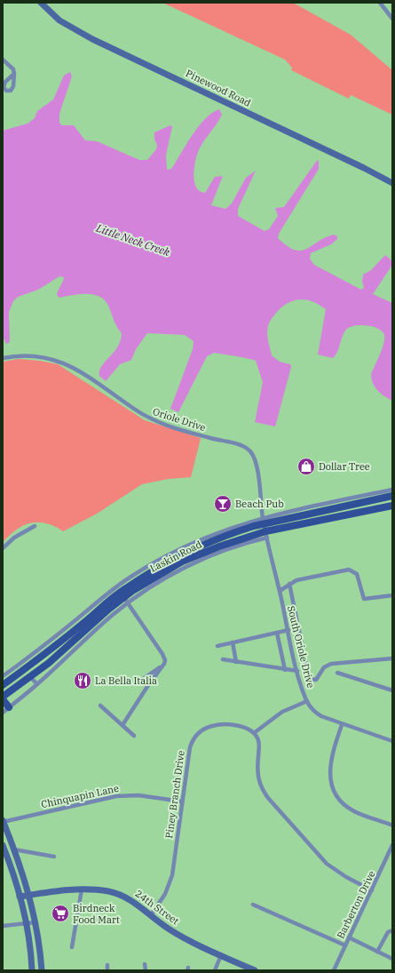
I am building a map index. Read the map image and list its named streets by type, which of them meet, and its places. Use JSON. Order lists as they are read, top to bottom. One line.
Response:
{"streets":{"main road":["Laskin Road"],"street":["Pinewood Road","Oriole Drive","South Oriole Drive","Piney Branch Drive","Chinquapin Lane","Barberton Drive","24th Street"]},"crossings":[["Oriole Drive","Laskin Road"],["Oriole Drive","South Oriole Drive"],["Laskin Road","South Oriole Drive"],["Piney Branch Drive","Chinquapin Lane"],["Piney Branch Drive","24th Street"]],"water":["Little Neck Creek"],"places":{"shop":["Dollar Tree"],"bar":["Beach Pub"],"restaurant":["La Bella Italia"],"supermarket":["Birdneck Food Mart"]}}
